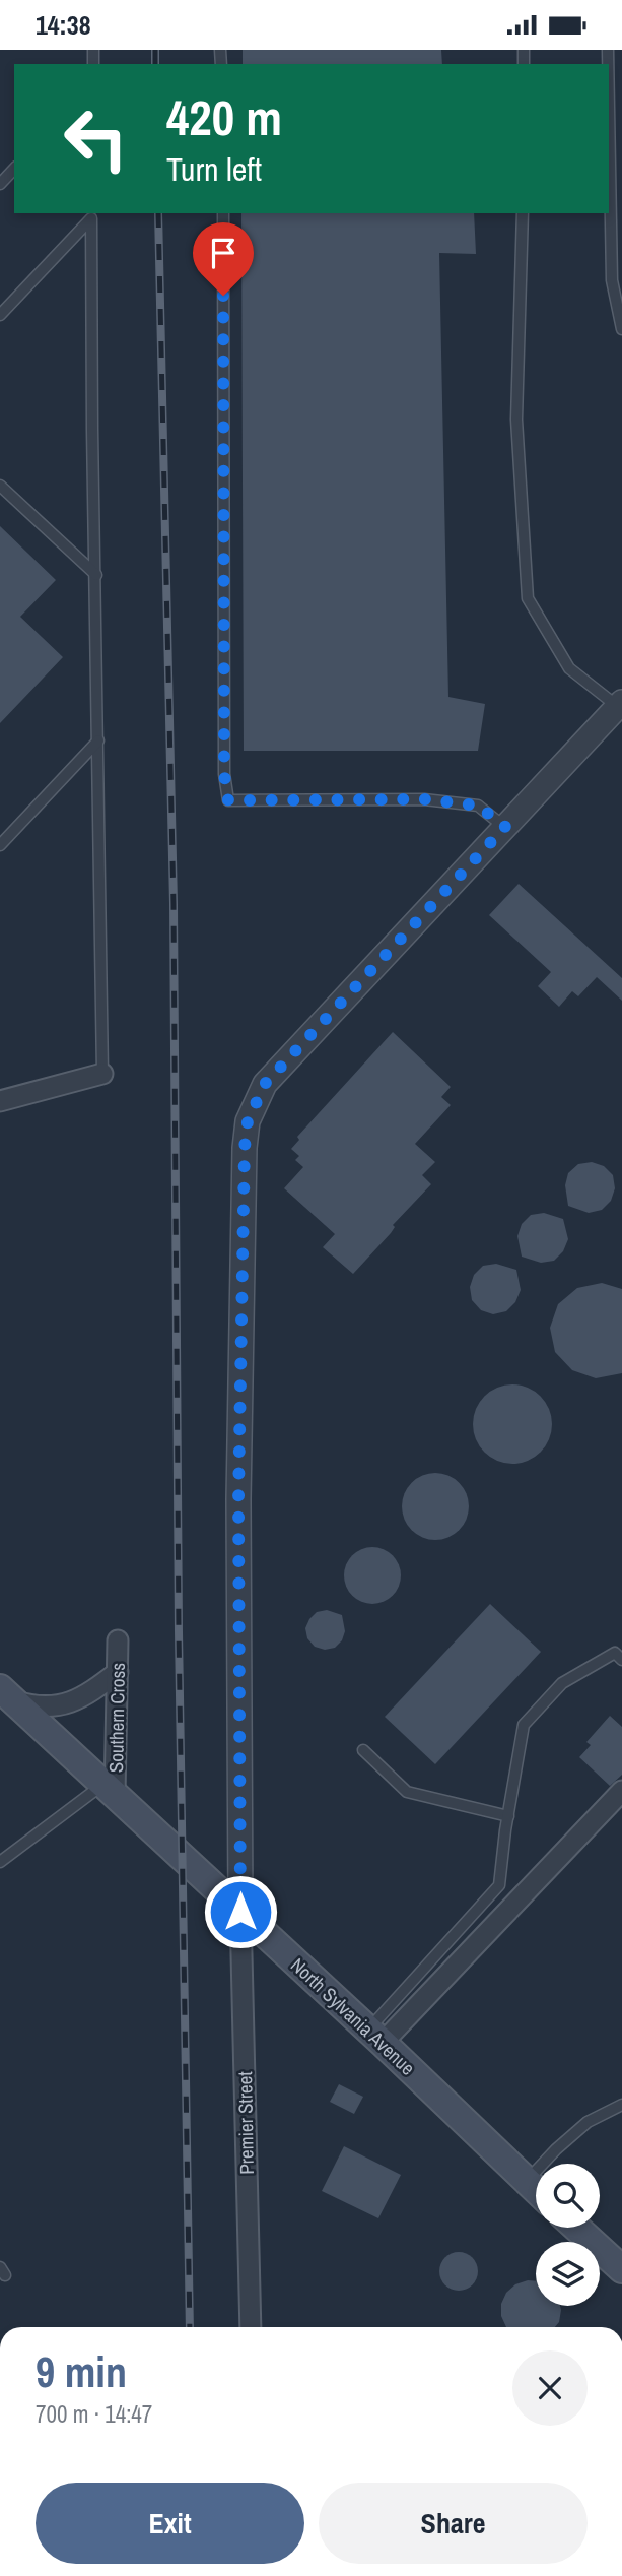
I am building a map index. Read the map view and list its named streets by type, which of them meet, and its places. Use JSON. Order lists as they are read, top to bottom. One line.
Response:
{"streets":{"main road":["North Sylvania Avenue"],"street":["Southern Cross","Premier Street"]},"crossings":[["Southern Cross","North Sylvania Avenue"],["North Sylvania Avenue","Premier Street"]],"page":{"status":"14:38","turn":["420 m","Turn left"],"heading":["9 min","700 m · 14:47"],"buttons":["Exit","Share"]}}
